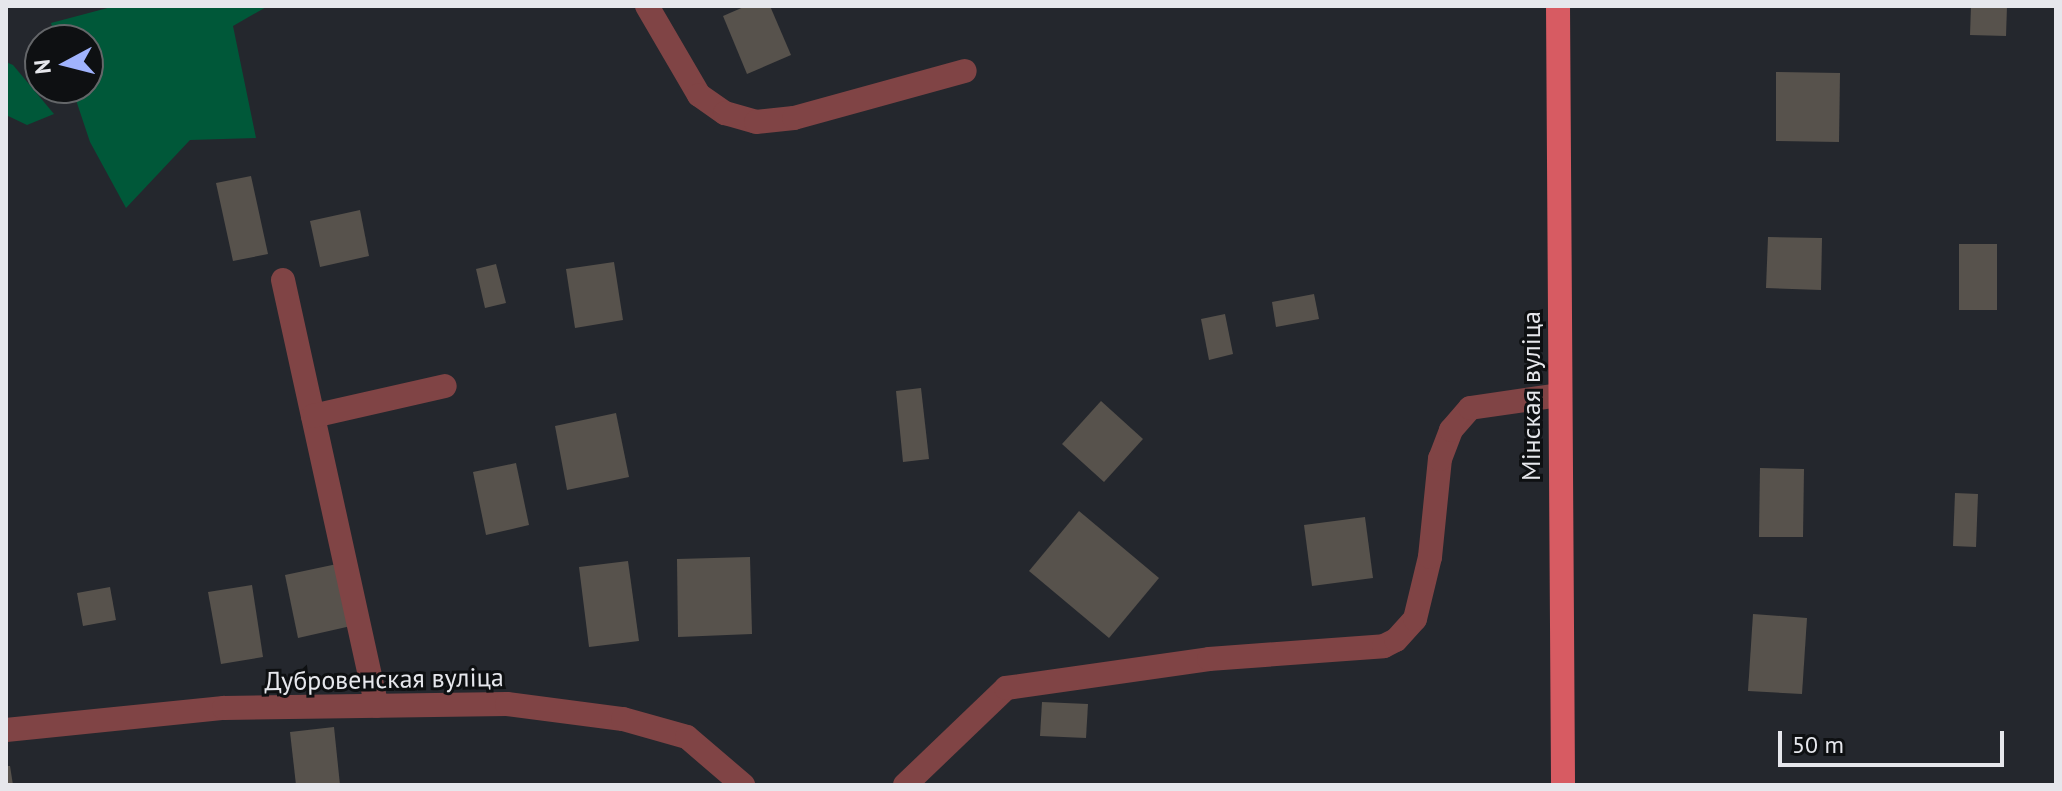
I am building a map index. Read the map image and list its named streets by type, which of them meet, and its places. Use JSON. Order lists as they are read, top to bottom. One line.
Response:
{"streets":{"main road":["Мінская вуліца"],"street":["Дубровенская вуліца"]},"scale_bar":"50 m","north":"left"}
